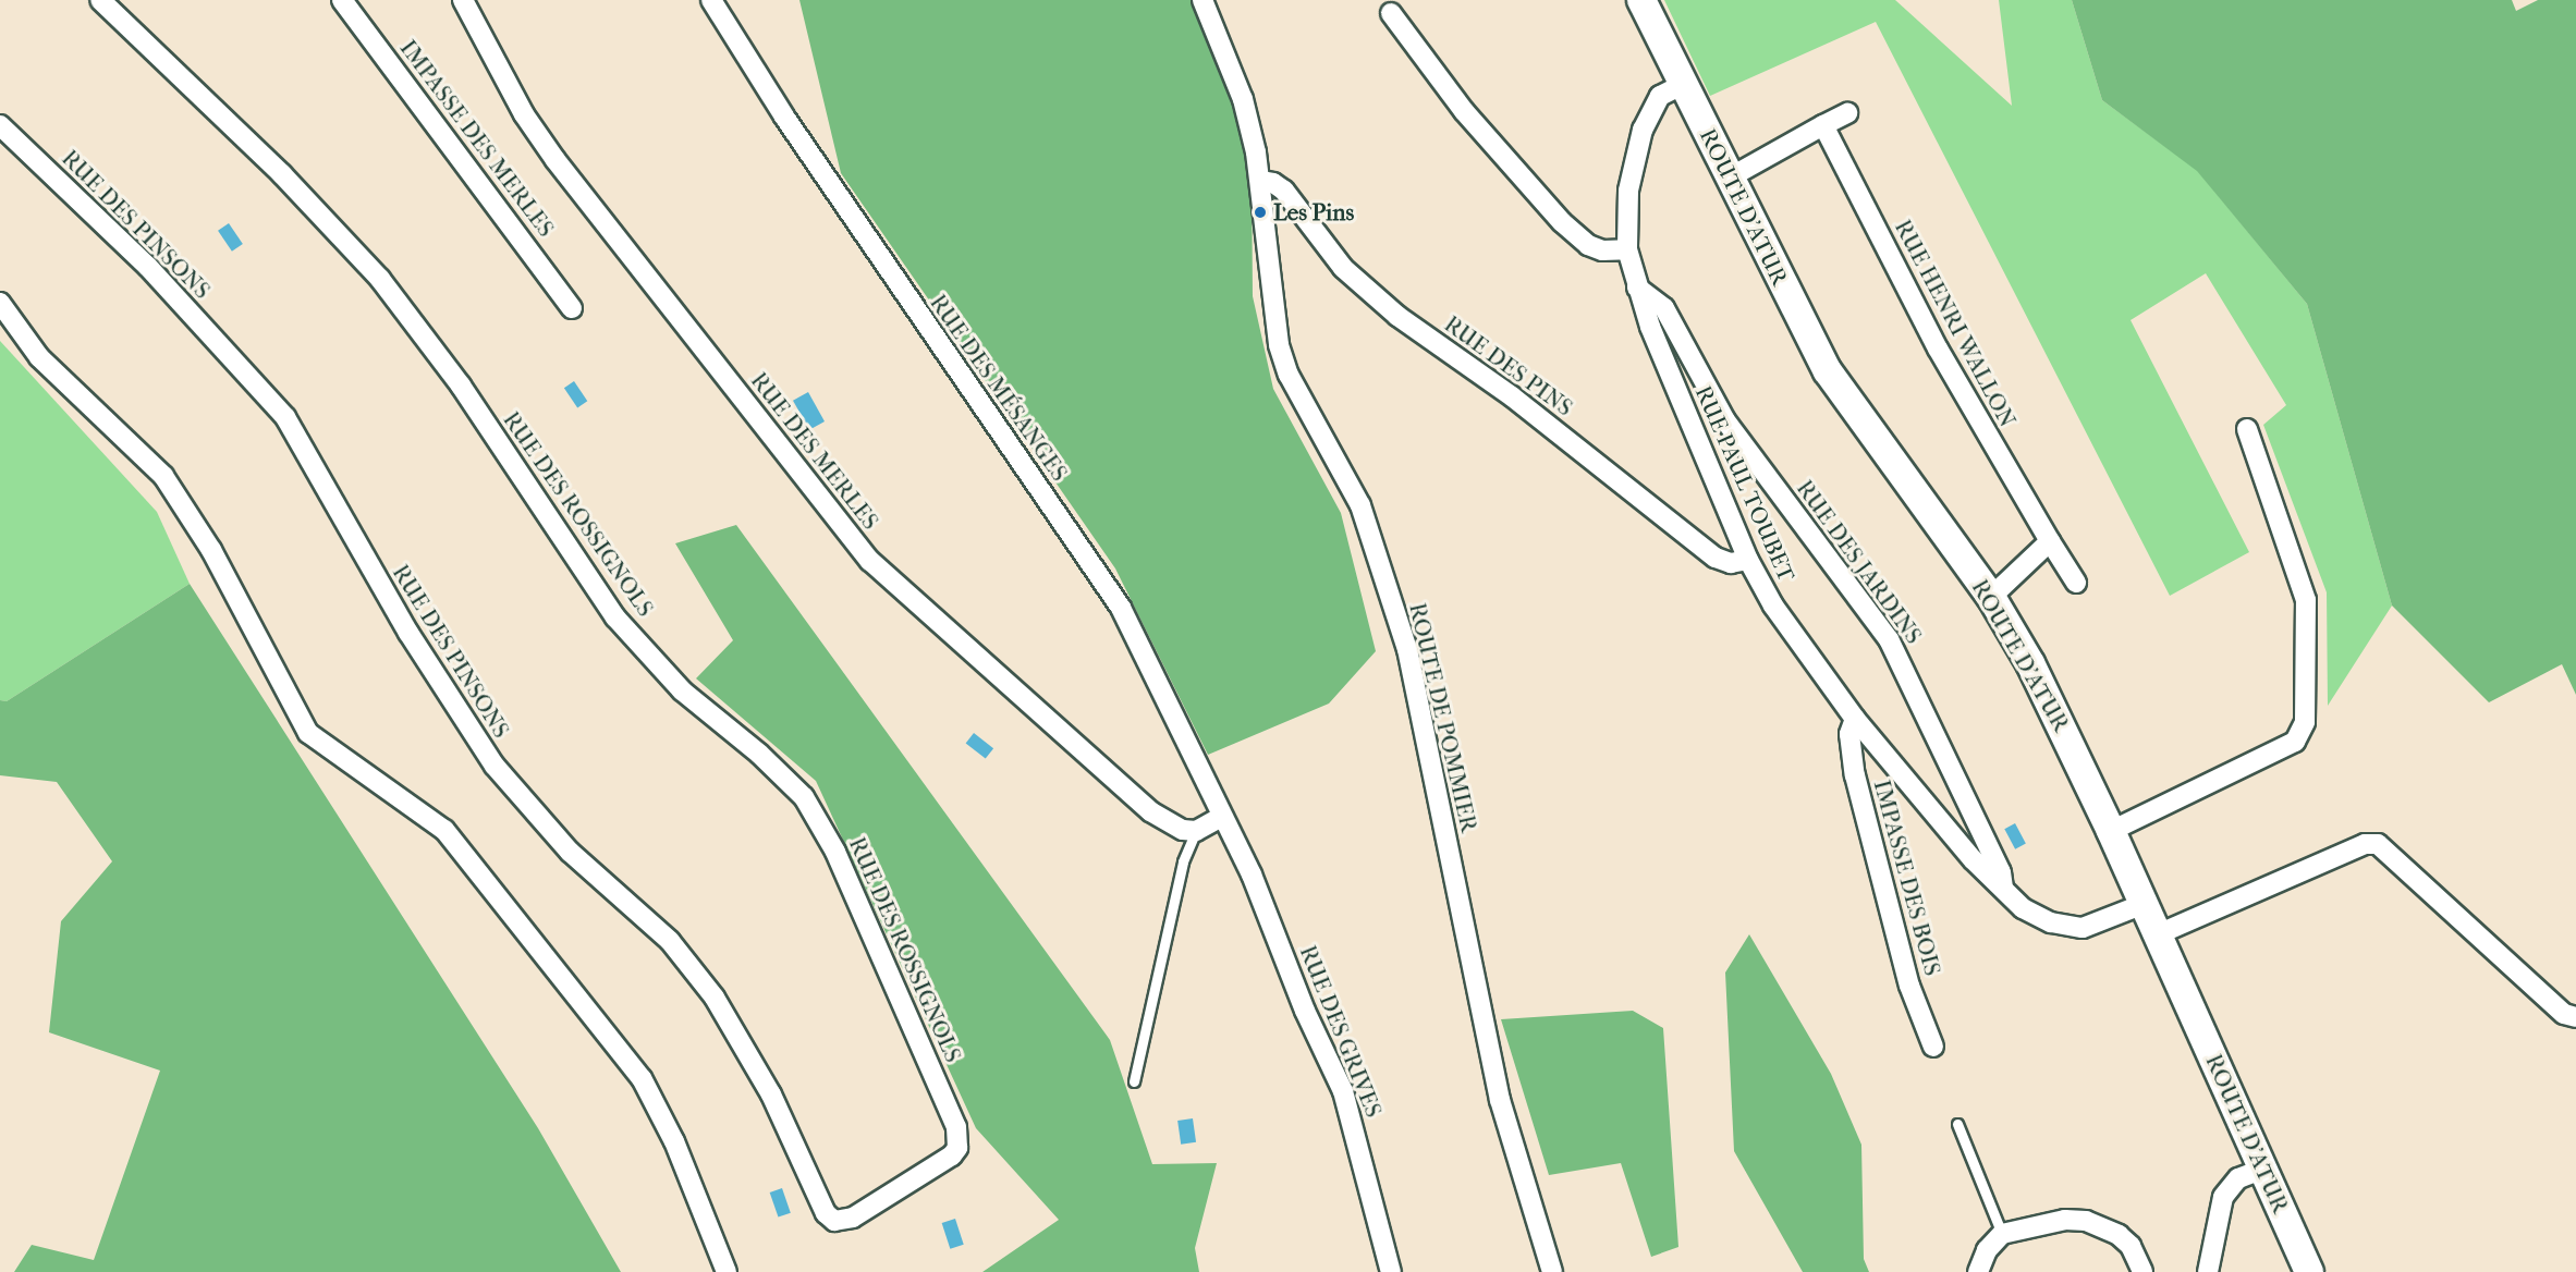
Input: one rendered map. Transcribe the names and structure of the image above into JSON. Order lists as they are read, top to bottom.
{
  "streets": {
    "main road": ["ROUTE D'ATUR"],
    "street": [
      "IMPASSE DES MERLES",
      "RUE DES PINSONS",
      "RUE HENRI WALLON",
      "RUE DES PINS",
      "RUE DES MÉSANGES",
      "RUE DES MERLES",
      "RUE PAUL TOUBET",
      "RUE DES ROSSIGNOLS",
      "RUE DES JARDINS",
      "ROUTE DE POMMIER",
      "IMPASSE DES BOIS",
      "RUE DES GRIVES"
    ]
  },
  "crossings": [
    ["ROUTE D'ATUR", "RUE PAUL TOUBET"],
    ["RUE DES PINSONS", "RUE DES ROSSIGNOLS"],
    ["RUE DES PINS", "RUE PAUL TOUBET"],
    ["RUE DES PINS", "ROUTE DE POMMIER"],
    ["RUE DES MÉSANGES", "RUE DES GRIVES"],
    ["RUE PAUL TOUBET", "RUE DES JARDINS"],
    ["RUE PAUL TOUBET", "IMPASSE DES BOIS"]
  ],
  "places": ["Les Pins"]
}
